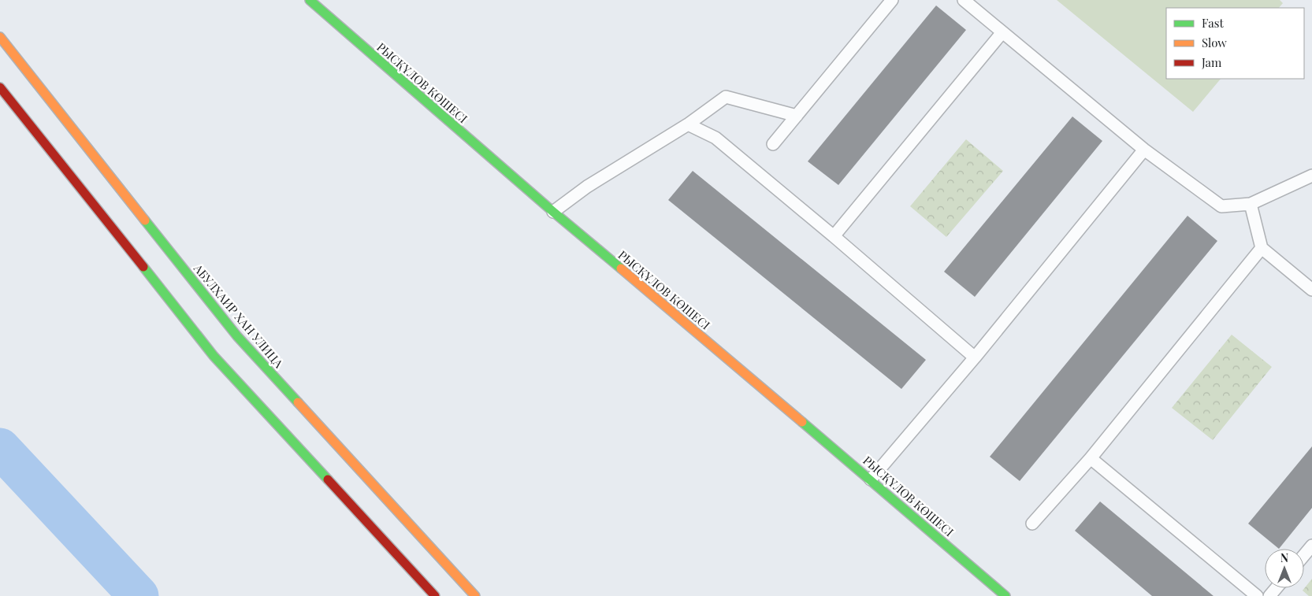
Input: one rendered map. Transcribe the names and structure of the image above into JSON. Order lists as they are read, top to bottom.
{
  "streets": {
    "street": ["РЫСҚҰЛОВ КӨШЕСІ", "АБУЛХАИР ХАН УЛИЦА"]
  },
  "legend": ["Fast", "Slow", "Jam"],
  "north": "top"
}
